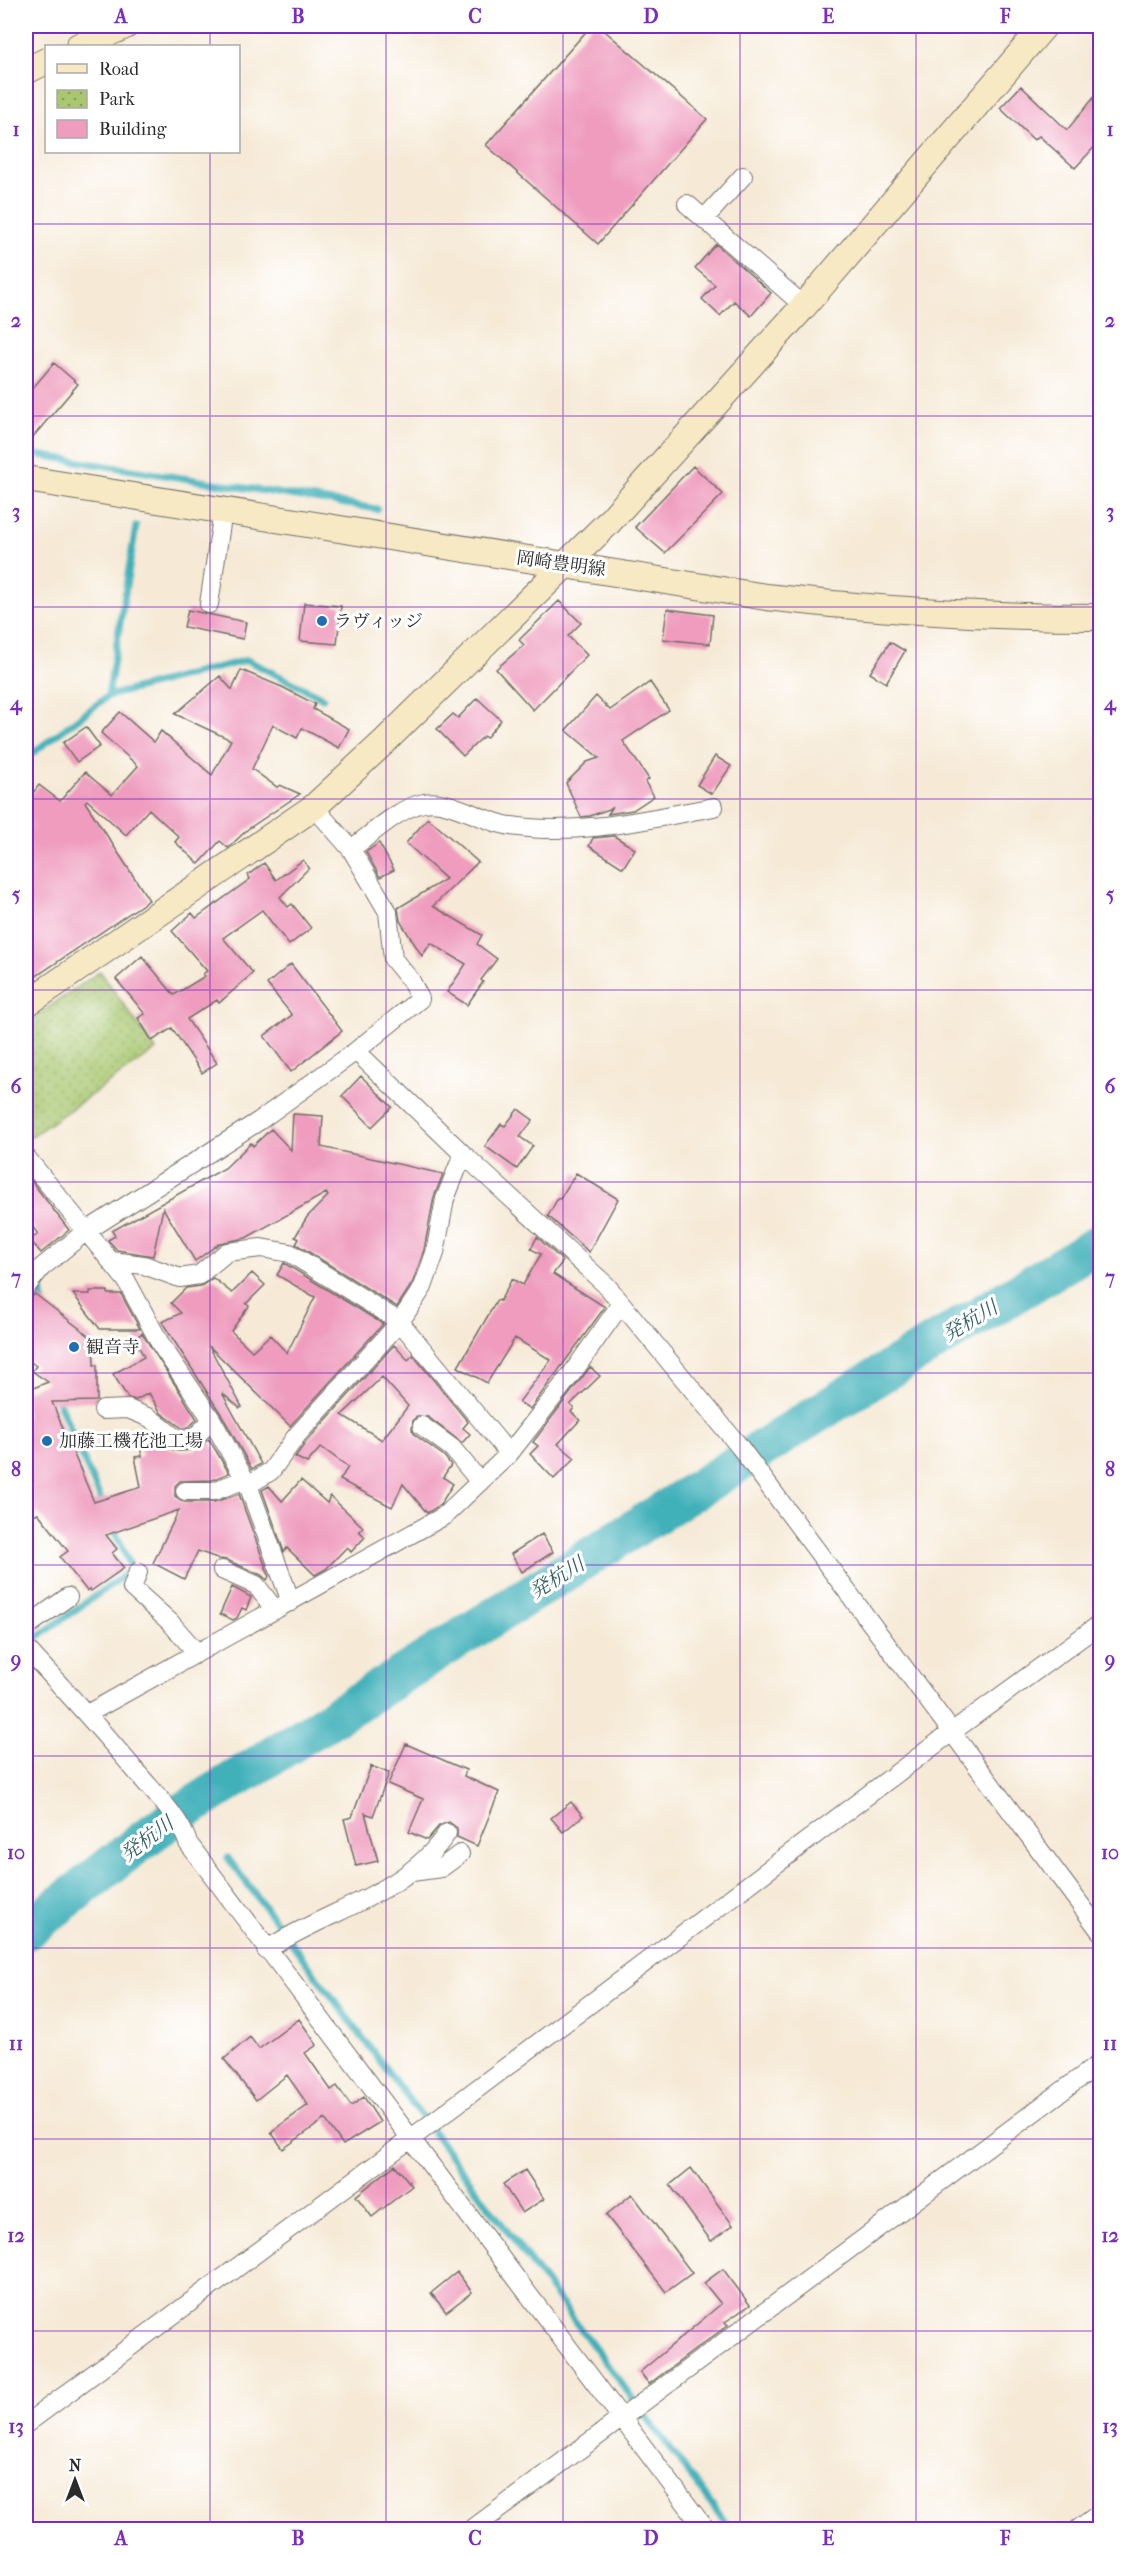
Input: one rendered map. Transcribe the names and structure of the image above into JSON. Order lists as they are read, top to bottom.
{
  "streets": {
    "street": ["岡崎豊明線"]
  },
  "water": ["発杭川"],
  "places": ["ラヴィッジ", "観音寺", "加藤工機花池工場"],
  "legend": ["Road", "Park", "Building"],
  "north": "top",
  "grid": {
    "columns": [
      "A",
      "B",
      "C",
      "D",
      "E",
      "F"
    ],
    "rows": [
      "1",
      "2",
      "3",
      "4",
      "5",
      "6",
      "7",
      "8",
      "9",
      "10",
      "11",
      "12",
      "13"
    ]
  }
}
